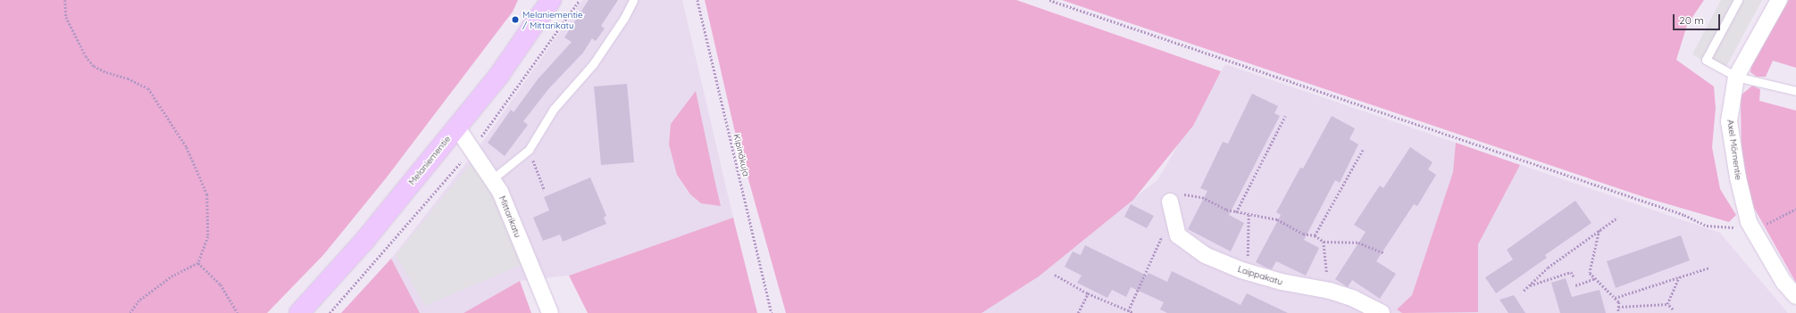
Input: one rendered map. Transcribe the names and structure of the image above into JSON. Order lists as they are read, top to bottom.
{
  "streets": {
    "main road": ["Melaniementie"],
    "street": ["Axel Mörnentie", "Mittarikatu", "Laippakatu"],
    "path": ["Kipinäkuja"]
  },
  "crossings": [
    ["Melaniementie", "Mittarikatu"]
  ],
  "places": ["Melaniementie / Mittarikatu"],
  "scale_bar": "20 m"
}
